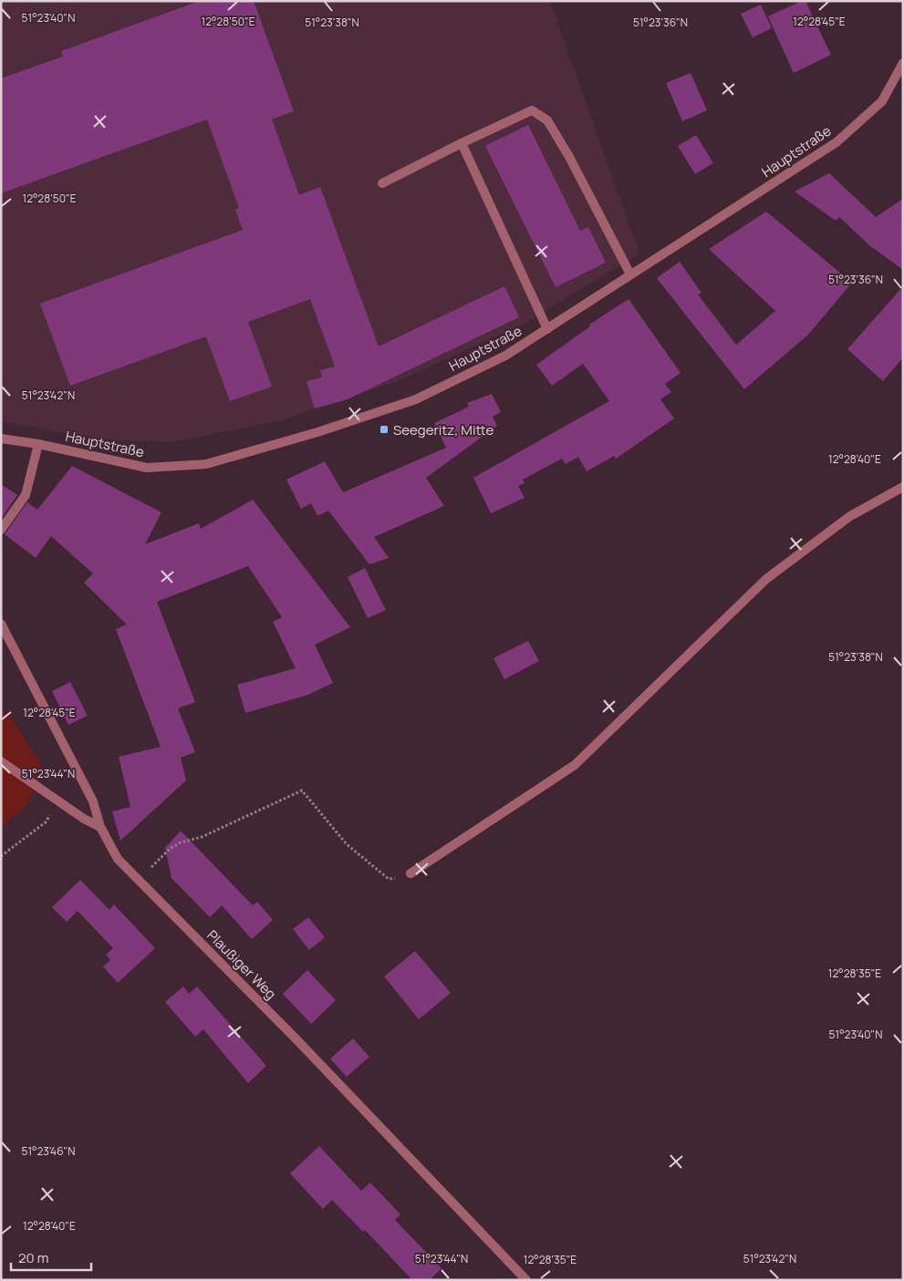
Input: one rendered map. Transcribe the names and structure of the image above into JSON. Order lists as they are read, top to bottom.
{
  "streets": {
    "street": ["Hauptstraße", "Plaußiger Weg"]
  },
  "places": {
    "transit": ["Seegeritz, Mitte"]
  },
  "scale_bar": "20 m",
  "coordinates": [
    "51°23'40\"N",
    "12°28'50\"E",
    "12°28'45\"E",
    "51°23'38\"N",
    "51°23'36\"N",
    "51°23'42\"N",
    "12°28'40\"E",
    "51°23'44\"N",
    "12°28'35\"E",
    "51°23'46\"N"
  ]
}
